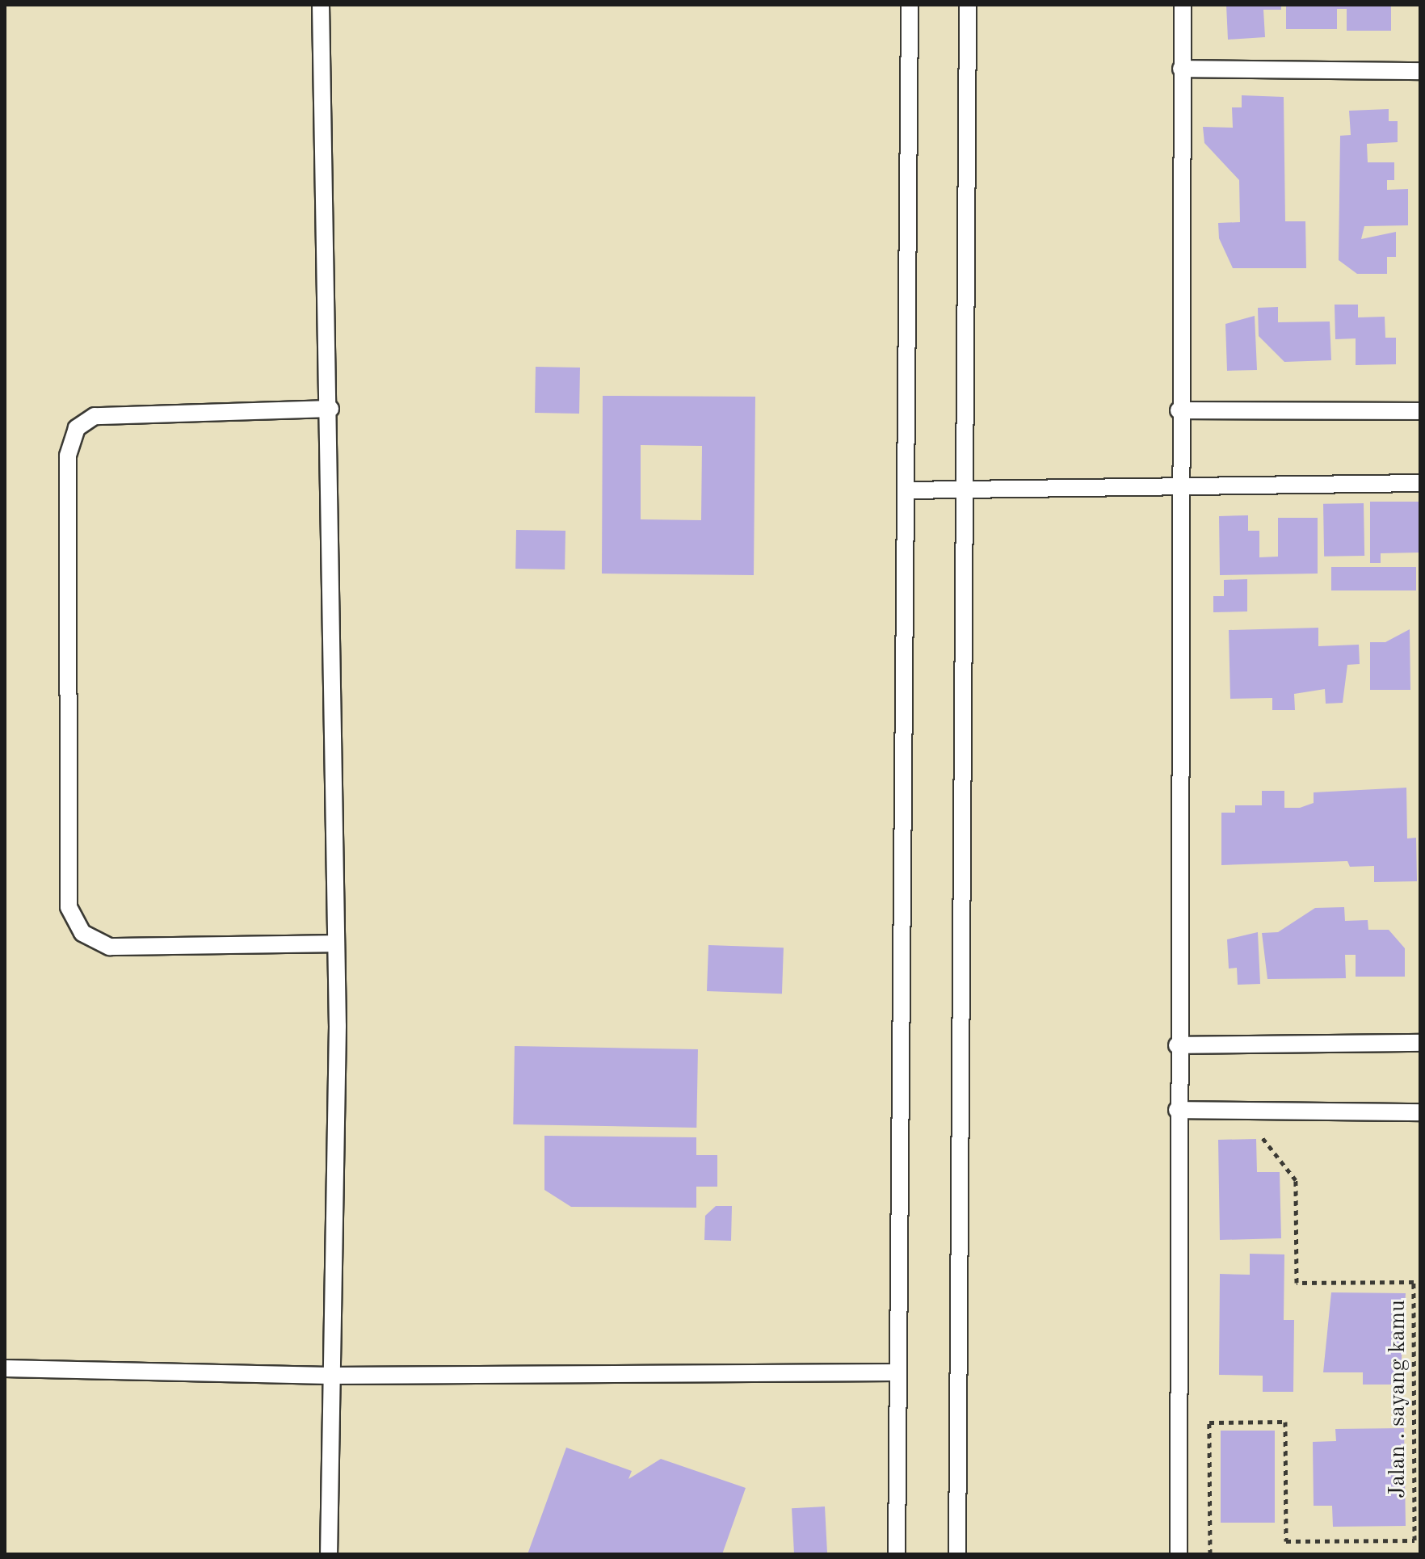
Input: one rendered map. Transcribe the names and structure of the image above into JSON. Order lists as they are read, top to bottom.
{
  "streets": {
    "path": ["Jalan . sayang kamu"]
  }
}
